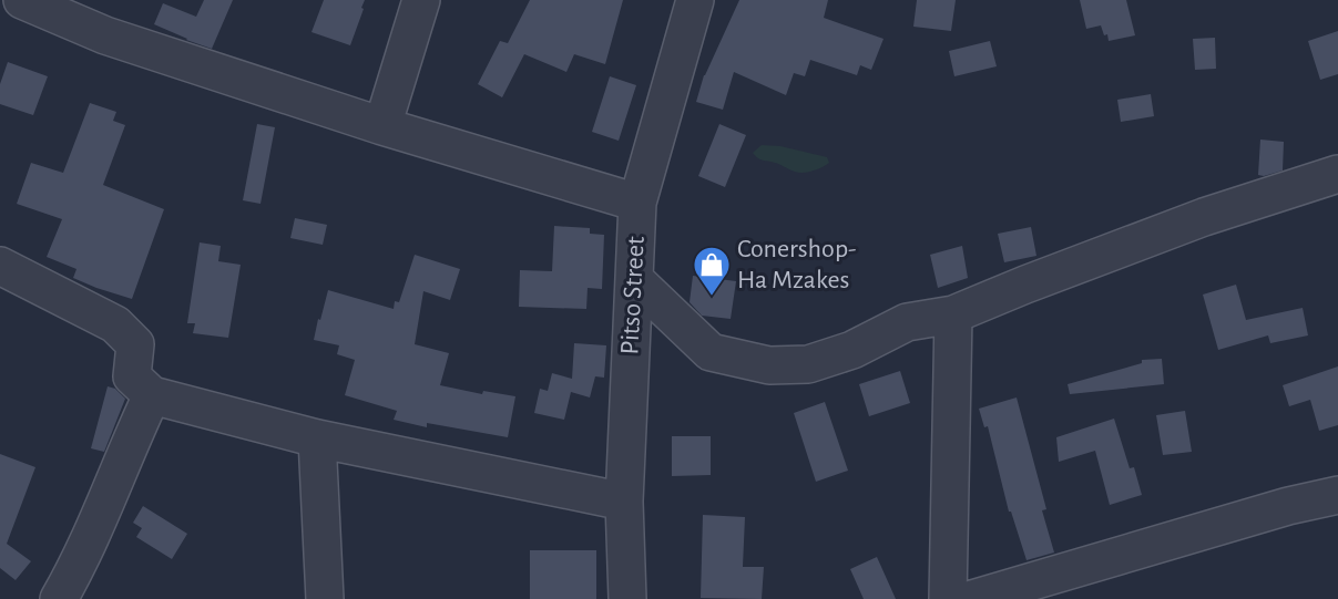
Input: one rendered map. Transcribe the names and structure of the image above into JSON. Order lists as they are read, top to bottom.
{
  "streets": {
    "street": ["Pitso Street"]
  },
  "places": {
    "shop": ["Conershop- Ha Mzakes"]
  }
}
